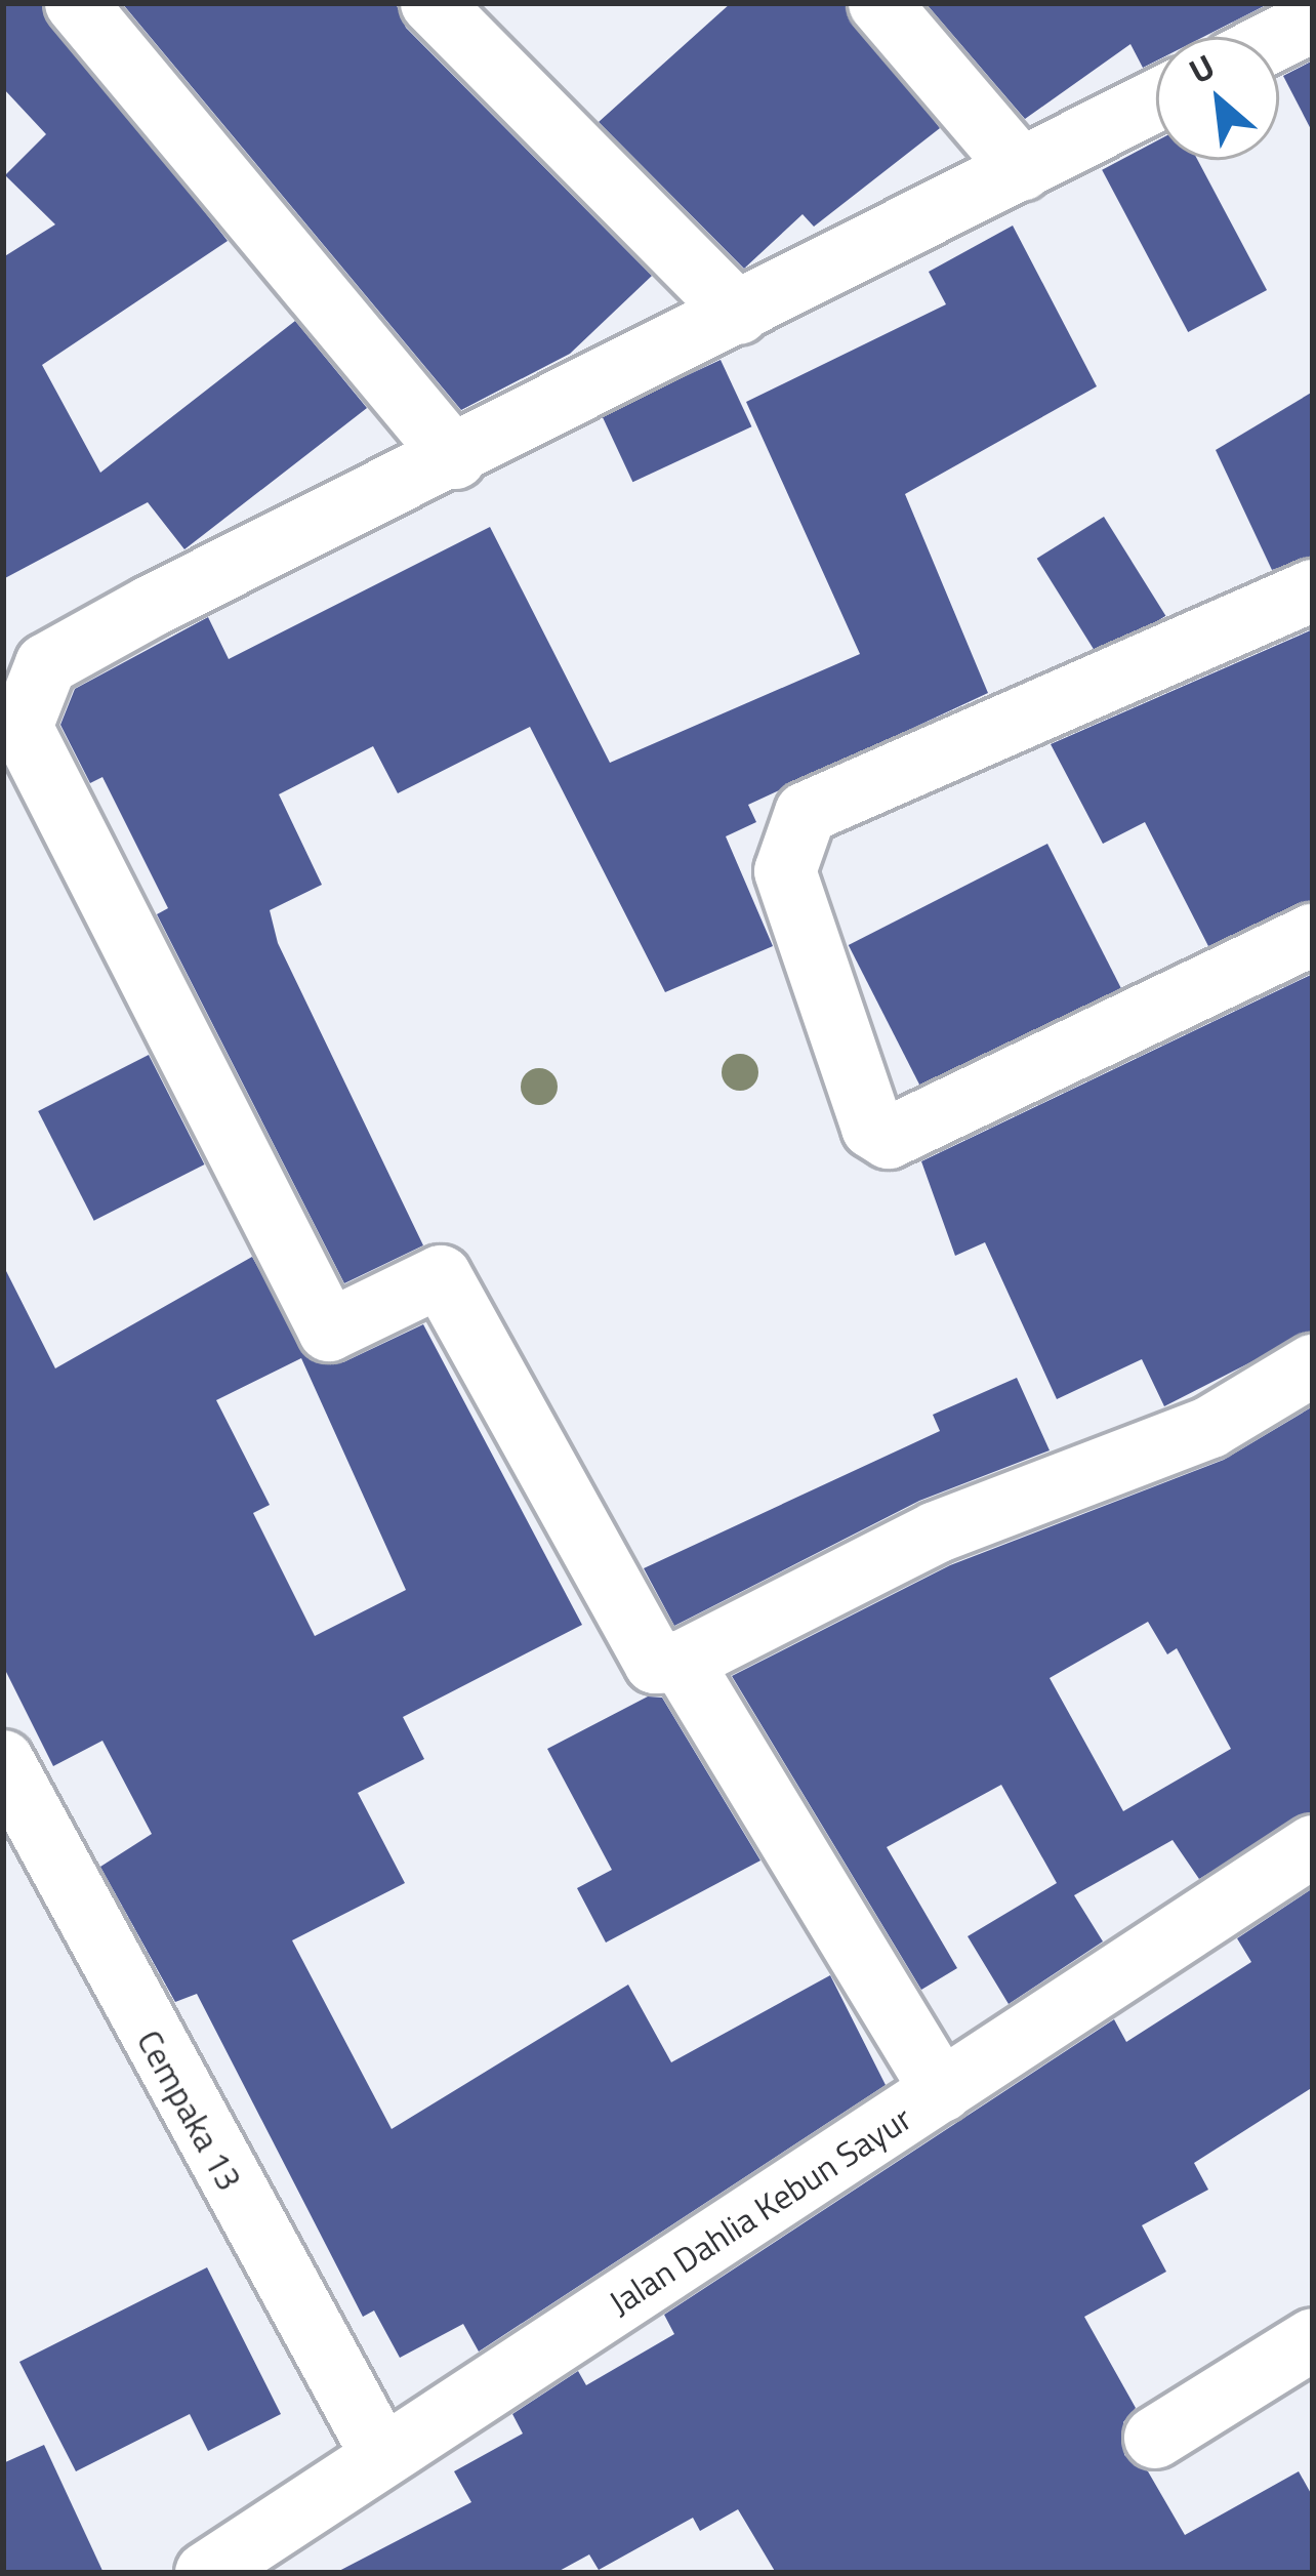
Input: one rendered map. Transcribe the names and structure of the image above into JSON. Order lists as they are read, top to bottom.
{
  "streets": {
    "street": ["Cempaka 13", "Jalan Dahlia Kebun Sayur"]
  },
  "crossings": [
    ["Cempaka 13", "Jalan Dahlia Kebun Sayur"]
  ],
  "north": "top left"
}
